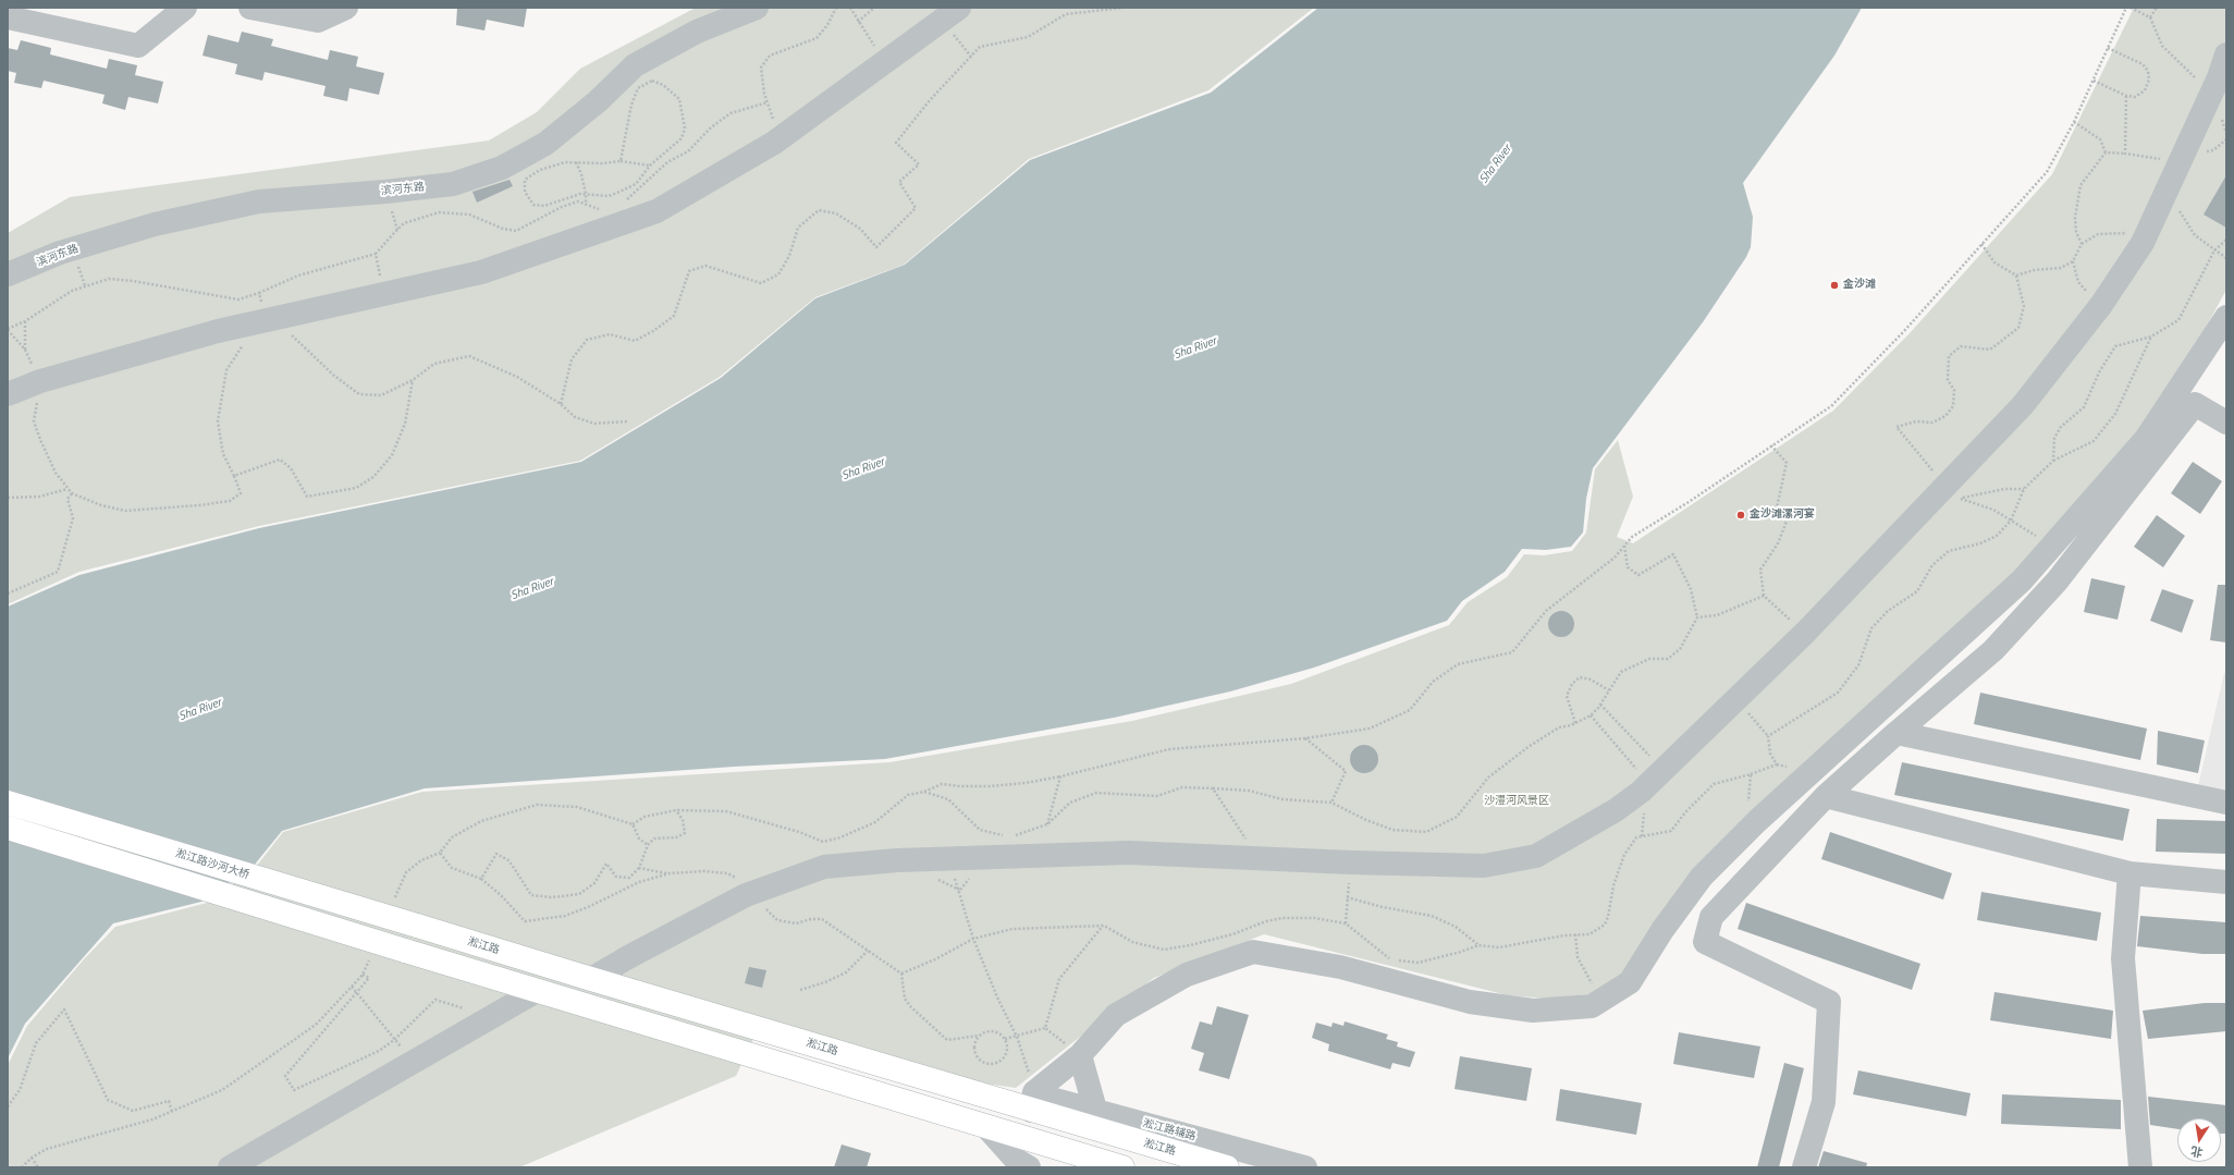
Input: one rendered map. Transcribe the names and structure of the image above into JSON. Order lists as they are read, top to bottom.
{
  "streets": {
    "main road": ["淞江路沙河大桥", "淞江路"],
    "street": ["滨河东路", "淞江路辅路"]
  },
  "crossings": [
    ["淞江路沙河大桥", "淞江路"],
    ["淞江路", "淞江路辅路"]
  ],
  "water": ["Sha River"],
  "parks": ["沙澧河风景区"],
  "places": ["金沙滩", "金沙滩漯河宴"],
  "north": "bottom"
}
